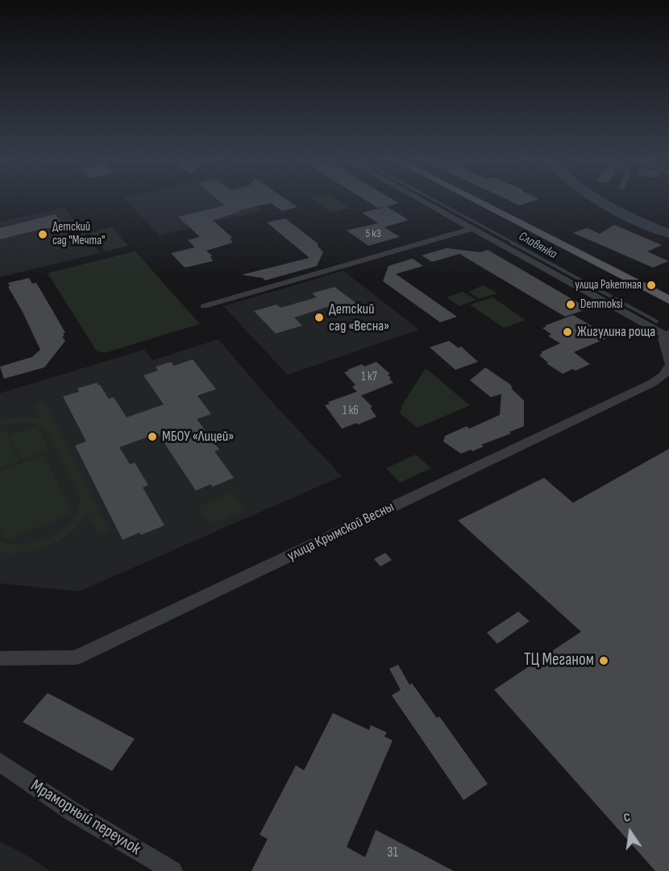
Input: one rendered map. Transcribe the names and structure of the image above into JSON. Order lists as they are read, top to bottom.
{
  "streets": {
    "street": ["улица Крымской Весны", "Мраморный переулок"]
  },
  "water": ["Славянка"],
  "places": [
    "Детский сад \"Мечта\"",
    "улица Ракетная",
    "Demmoksi",
    "Детский сад «Весна»",
    "Жигулина роща",
    "МБОУ «Лицей»",
    "ТЦ Меганом"
  ],
  "house_numbers": [
    "5 к3",
    "1 к7",
    "1 к6",
    "31"
  ],
  "north": "top"
}
